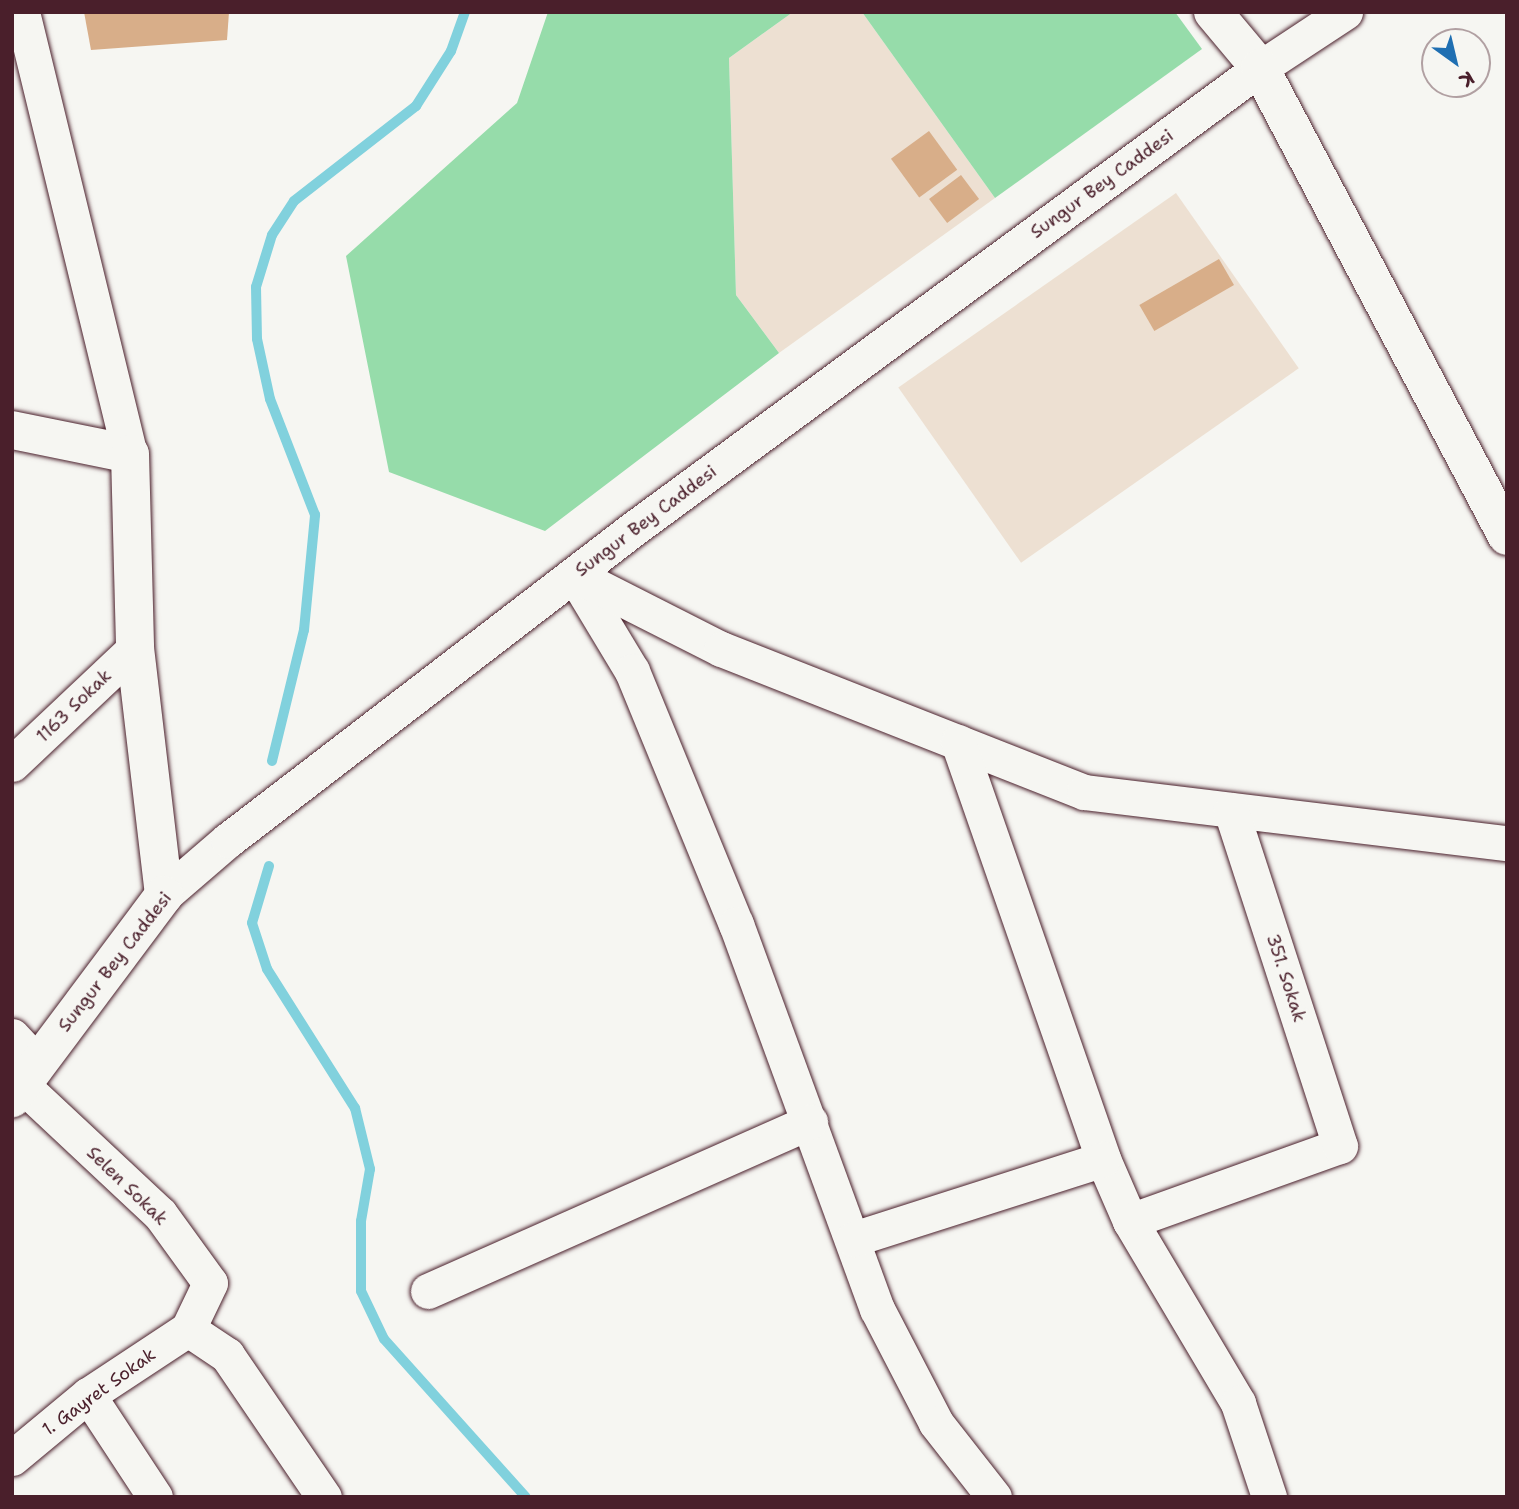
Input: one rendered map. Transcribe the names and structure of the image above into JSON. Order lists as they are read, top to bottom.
{
  "streets": {
    "street": [
      "Sungur Bey Caddesi",
      "1163 Sokak",
      "351. Sokak",
      "Selen Sokak",
      "1. Gayret Sokak"
    ]
  },
  "crossings": [
    ["Sungur Bey Caddesi", "Selen Sokak"],
    ["Selen Sokak", "1. Gayret Sokak"]
  ],
  "north": "bottom right"
}
